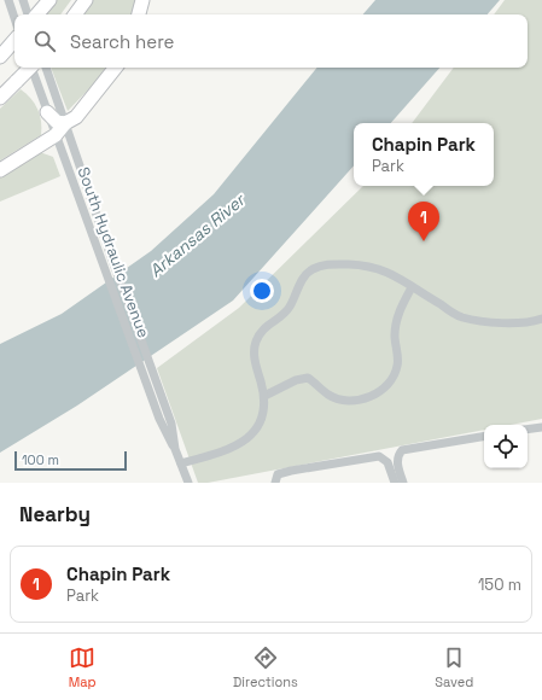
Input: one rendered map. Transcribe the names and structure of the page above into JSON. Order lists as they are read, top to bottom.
{
  "streets": {
    "street": ["South Hydraulic Avenue"]
  },
  "water": ["Arkansas River"],
  "scale_bar": "100 m",
  "page": {
    "search": "Search here",
    "popup": ["Chapin Park", "Park"],
    "pins": "1",
    "scale": "100 m",
    "heading": "Nearby",
    "list": [
      {
        "mark": "1",
        "name": "Chapin Park",
        "note": "Park",
        "value": "150 m"
      }
    ],
    "nav": ["Map", "Directions", "Saved"]
  }
}
